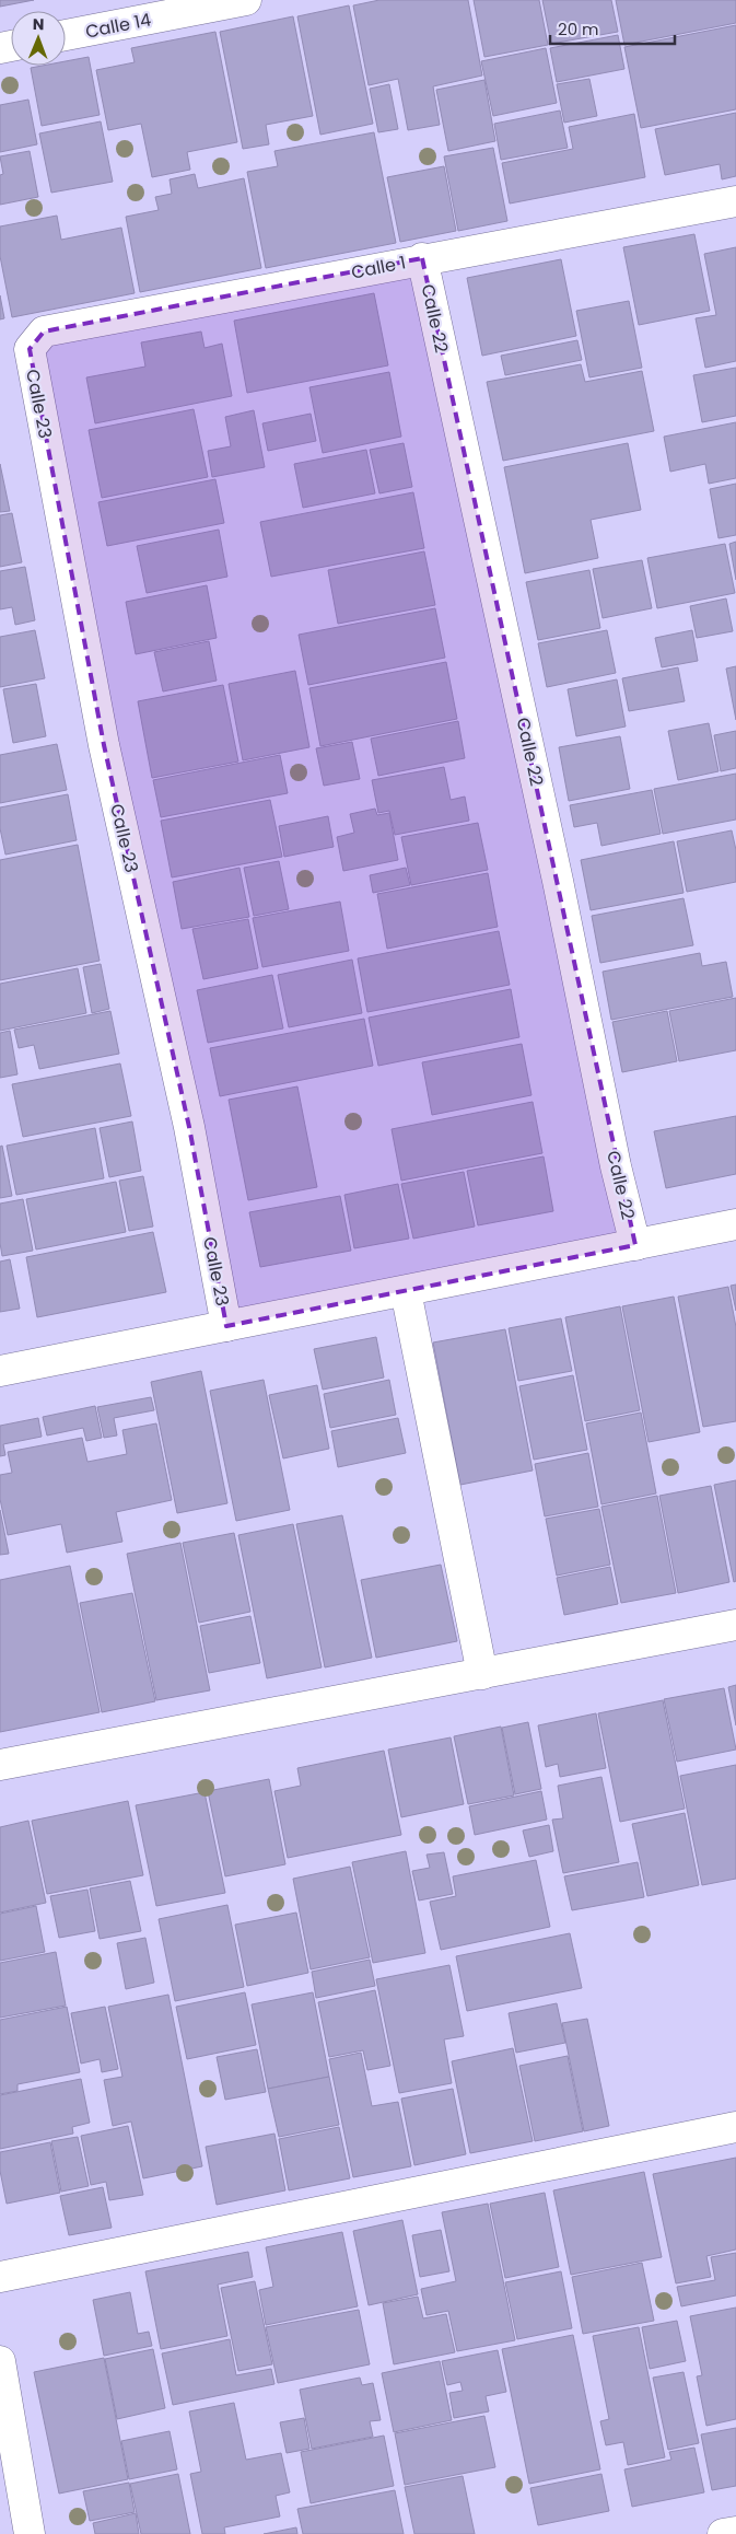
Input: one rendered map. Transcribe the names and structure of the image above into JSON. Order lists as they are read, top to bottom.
{
  "streets": {
    "street": [
      "Calle 14",
      "Calle 1",
      "Calle 22",
      "Calle 23"
    ]
  },
  "crossings": [
    ["Calle 1", "Calle 22"],
    ["Calle 1", "Calle 23"]
  ],
  "scale_bar": "20 m",
  "north": "top"
}
